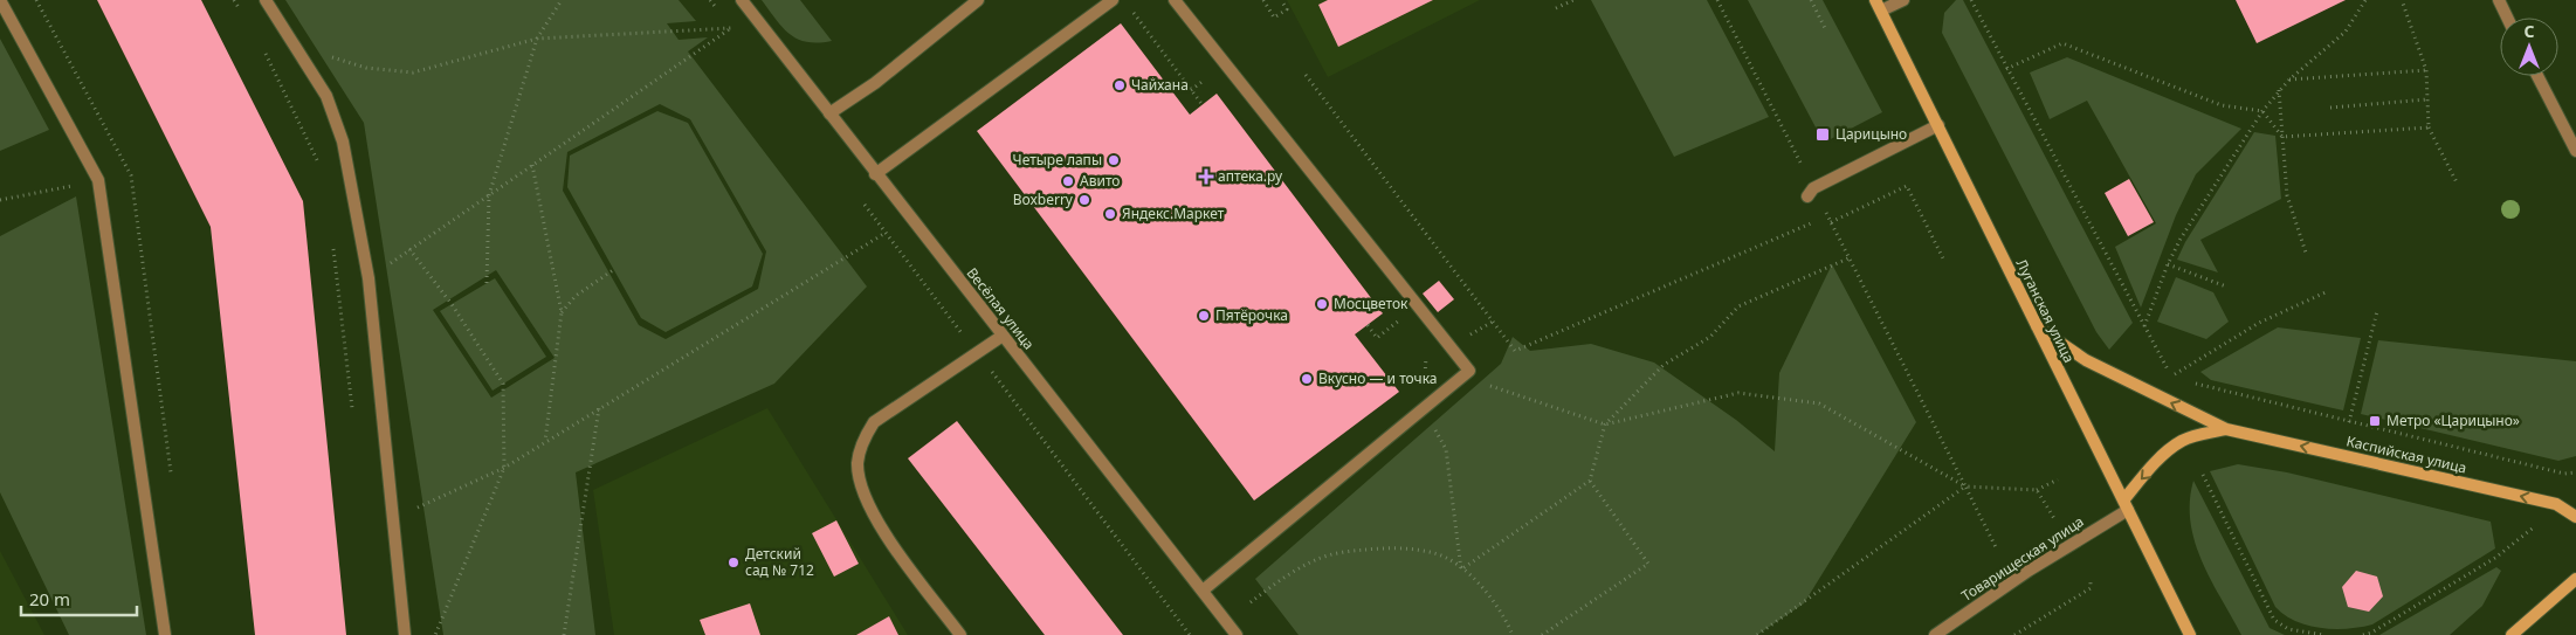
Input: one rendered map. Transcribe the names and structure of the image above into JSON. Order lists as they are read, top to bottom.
{
  "streets": {
    "main road": ["Луганская улица", "Каспийская улица"],
    "street": ["Весёлая улица", "Товарищеская улица"]
  },
  "crossings": [
    ["Луганская улица", "Каспийская улица"],
    ["Луганская улица", "Товарищеская улица"],
    ["Каспийская улица", "Товарищеская улица"]
  ],
  "one_way": ["Каспийская улица"],
  "places": {
    "other": [
      "Чайхана",
      "Четыре лапы",
      "Авито",
      "Boxberry",
      "Яндекс.Маркет",
      "Мосцветок",
      "Пятёрочка",
      "Вкусно — и точка",
      "Детский сад № 712"
    ],
    "transit": ["Царицыно", "Метро «Царицыно»"],
    "health": ["аптека.ру"]
  },
  "scale_bar": "20 m",
  "north": "top"
}
